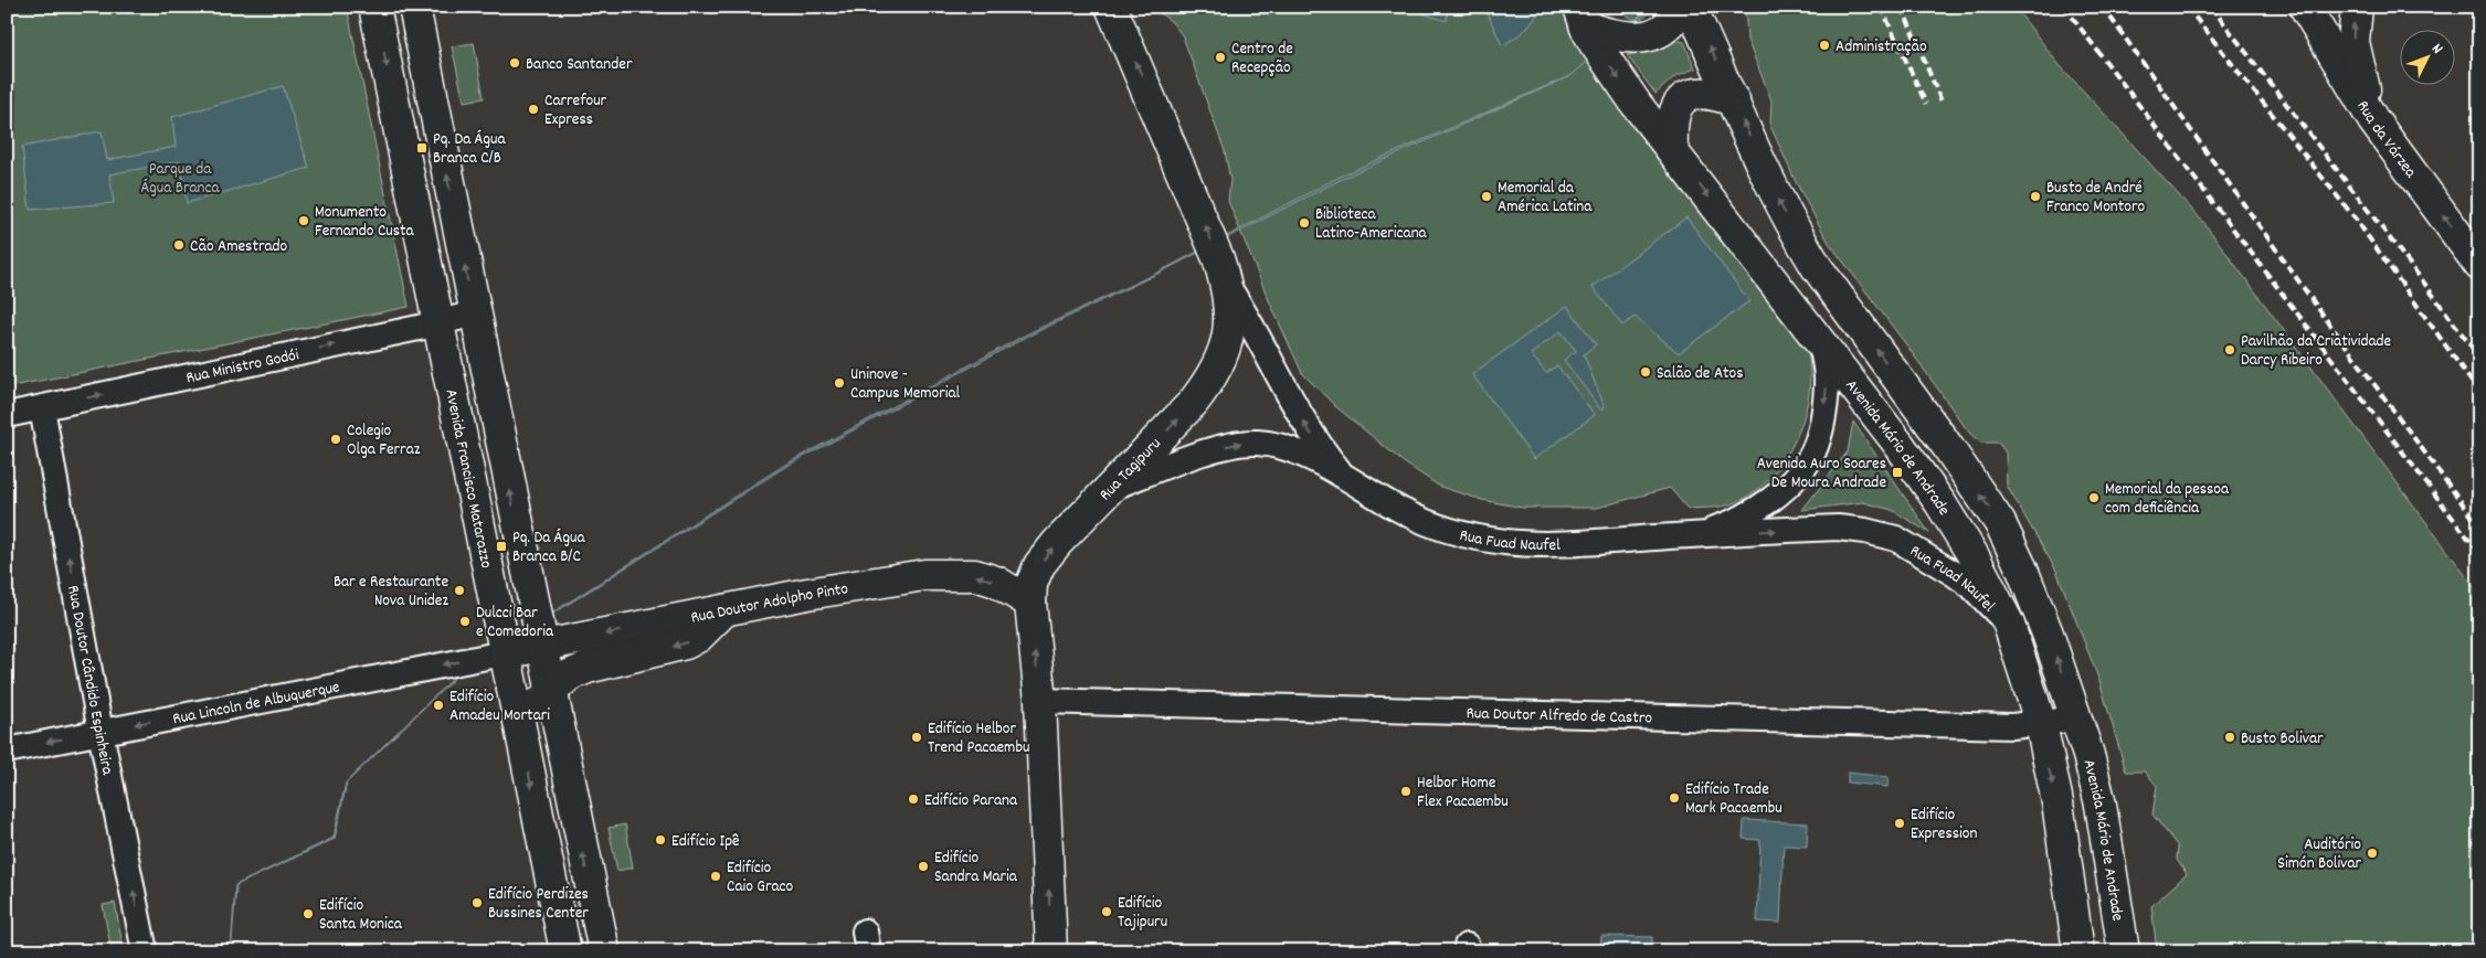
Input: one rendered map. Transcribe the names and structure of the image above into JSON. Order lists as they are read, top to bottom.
{
  "streets": {
    "street": [
      "Rua da Várzea",
      "Rua Ministro Godói",
      "Avenida Mário de Andrade",
      "Rua Tagipuru",
      "Avenida Francisco Matarazzo",
      "Rua Fuad Naufel",
      "Rua Doutor Adolpho Pinto",
      "Rua Doutor Cândido Espinheira",
      "Rua Lincoln de Albuquerque",
      "Rua Doutor Alfredo de Castro"
    ]
  },
  "crossings": [
    ["Rua Ministro Godói", "Avenida Francisco Matarazzo"],
    ["Rua Ministro Godói", "Rua Doutor Cândido Espinheira"],
    ["Avenida Mário de Andrade", "Rua Fuad Naufel"],
    ["Avenida Mário de Andrade", "Rua Doutor Alfredo de Castro"],
    ["Rua Tagipuru", "Rua Fuad Naufel"],
    ["Rua Tagipuru", "Rua Doutor Adolpho Pinto"],
    ["Rua Tagipuru", "Rua Doutor Alfredo de Castro"],
    ["Avenida Francisco Matarazzo", "Rua Doutor Adolpho Pinto"],
    ["Avenida Francisco Matarazzo", "Rua Lincoln de Albuquerque"],
    ["Rua Doutor Adolpho Pinto", "Rua Lincoln de Albuquerque"],
    ["Rua Doutor Cândido Espinheira", "Rua Lincoln de Albuquerque"]
  ],
  "one_way": [
    "Rua da Várzea",
    "Rua Ministro Godói",
    "Rua Tagipuru",
    "Rua Doutor Cândido Espinheira",
    "Rua Lincoln de Albuquerque"
  ],
  "parks": ["Parque da Água Branca"],
  "places": {
    "other": [
      "Administração",
      "Centro de Recepção",
      "Banco Santander",
      "Carrefour Express",
      "Memorial da América Latina",
      "Busto de André Franco Montoro",
      "Monumento Fernando Custa",
      "Biblioteca Latino-Americana",
      "Cão Amestrado",
      "Pavilhão da Criatividade Darcy Ribeiro",
      "Salão de Atos",
      "Uninove - Campus Memorial",
      "Colegio Olga Ferraz",
      "Memorial da pessoa com deficiência",
      "Bar e Restaurante Nova Unidez",
      "Dulcci Bar e Comedoria",
      "Edifício Amadeu Mortari",
      "Edifício Helbor Trend Pacaembu",
      "Busto Bolivar",
      "Helbor Home Flex Pacaembu",
      "Edifício Trade Mark Pacaembu",
      "Edifício Parana",
      "Edifício Expression",
      "Edifício Ipê",
      "Auditório Simón Bolivar",
      "Edifício Sandra Maria",
      "Edifício Caio Graco",
      "Edifício Perdizes Bussines Center",
      "Edifício Tajipuru",
      "Edifício Santa Monica"
    ],
    "transit": ["Pq. Da Água Branca C/B", "Avenida Auro Soares De Moura Andrade", "Pq. Da Água Branca B/C"]
  },
  "north": "top right"
}
